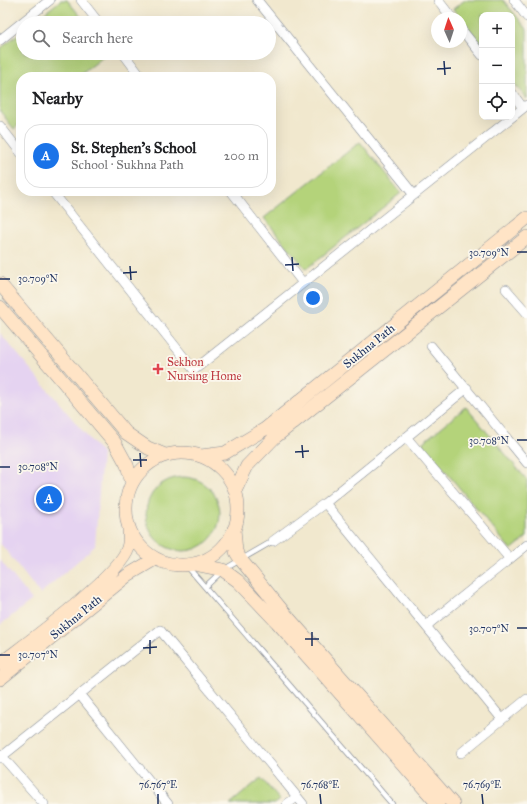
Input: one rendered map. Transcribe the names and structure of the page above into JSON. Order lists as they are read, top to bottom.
{
  "streets": {
    "main road": ["Sukhna Path"]
  },
  "places": {
    "health": ["Sekhon Nursing Home"]
  },
  "north": "top",
  "page": {
    "map_buttons": ["+", "−"],
    "search": "Search here",
    "heading": "Nearby",
    "list": [
      {
        "mark": "A",
        "name": "St. Stephen's School",
        "note": "School · Sukhna Path",
        "value": "200 m"
      }
    ],
    "pins": "A"
  },
  "coordinates": [
    "30.709°N",
    "30.708°N",
    "30.707°N",
    "76.767°E",
    "76.768°E",
    "76.769°E"
  ]
}
